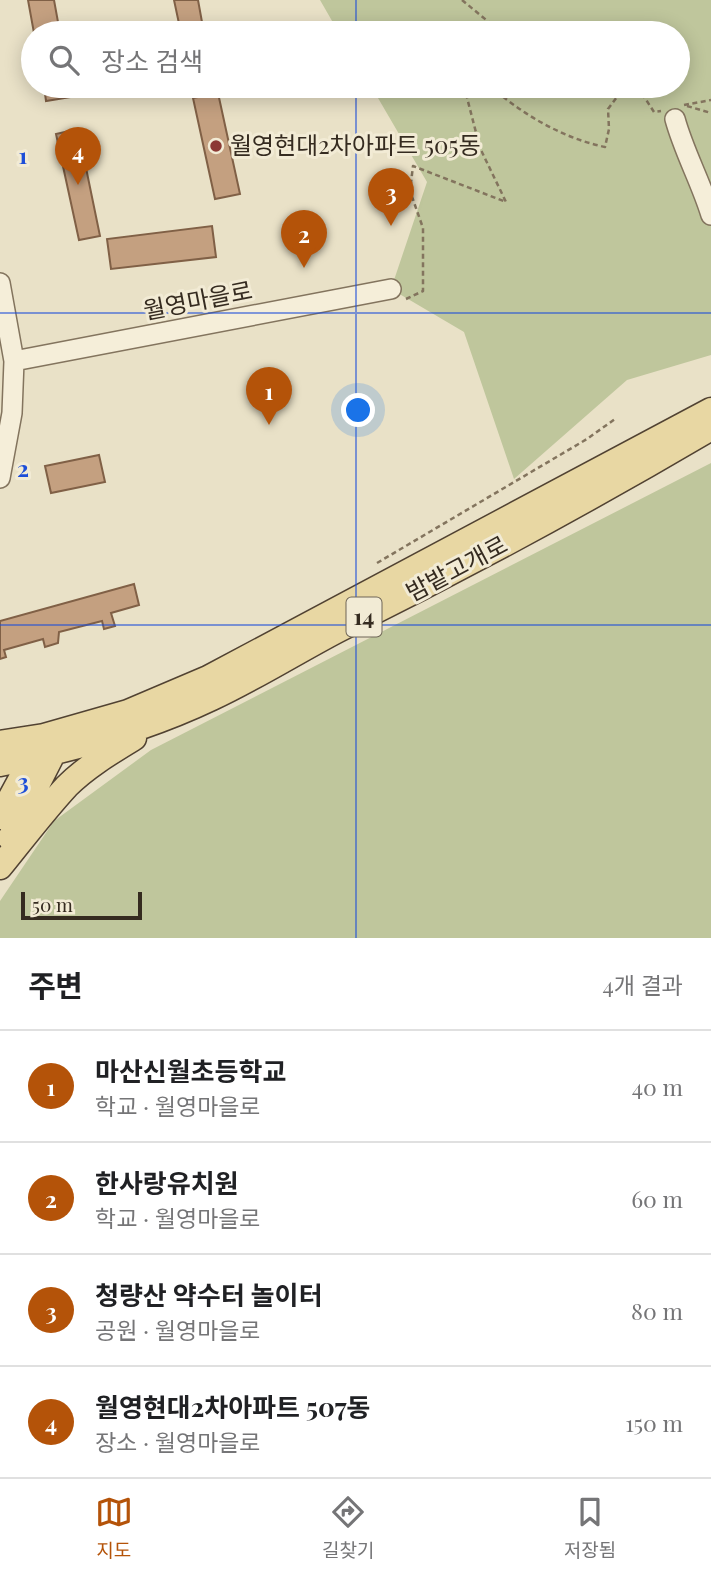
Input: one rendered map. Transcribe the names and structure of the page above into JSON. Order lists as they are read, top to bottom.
{
  "streets": {
    "main road": ["밤밭고개로", "14"],
    "street": ["월영마을로"]
  },
  "places": ["월영현대2차아파트 505동"],
  "scale_bar": "50 m",
  "page": {
    "search": "장소 검색",
    "pins": [
      "4",
      "3",
      "2",
      "1"
    ],
    "scale": "50 m",
    "heading": ["주변", "4개 결과"],
    "list": [
      {
        "mark": "1",
        "name": "마산신월초등학교",
        "note": "학교 · 월영마을로",
        "value": "40 m"
      },
      {
        "mark": "2",
        "name": "한사랑유치원",
        "note": "학교 · 월영마을로",
        "value": "60 m"
      },
      {
        "mark": "3",
        "name": "청량산 약수터 놀이터",
        "note": "공원 · 월영마을로",
        "value": "80 m"
      },
      {
        "mark": "4",
        "name": "월영현대2차아파트 507동",
        "note": "장소 · 월영마을로",
        "value": "150 m"
      }
    ],
    "nav": ["지도", "길찾기", "저장됨"]
  },
  "grid": {
    "rows": ["1", "2", "3"]
  }
}
